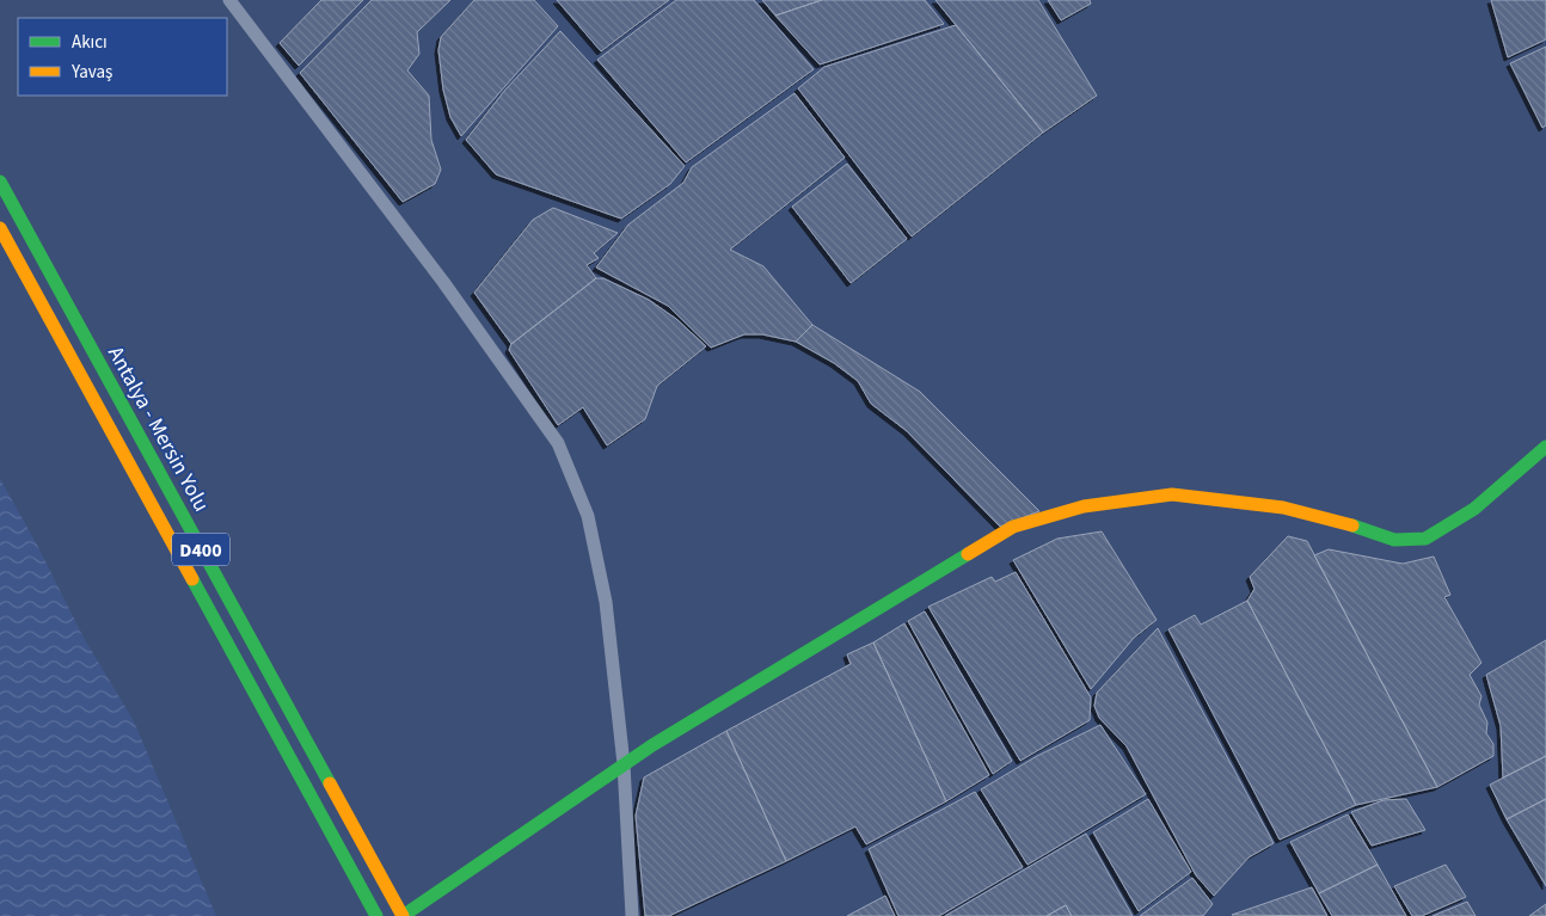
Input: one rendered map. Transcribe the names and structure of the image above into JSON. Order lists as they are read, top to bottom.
{
  "streets": {
    "main road": ["Antalya - Mersin Yolu", "D400"]
  },
  "legend": ["Akıcı", "Yavaş"]
}
